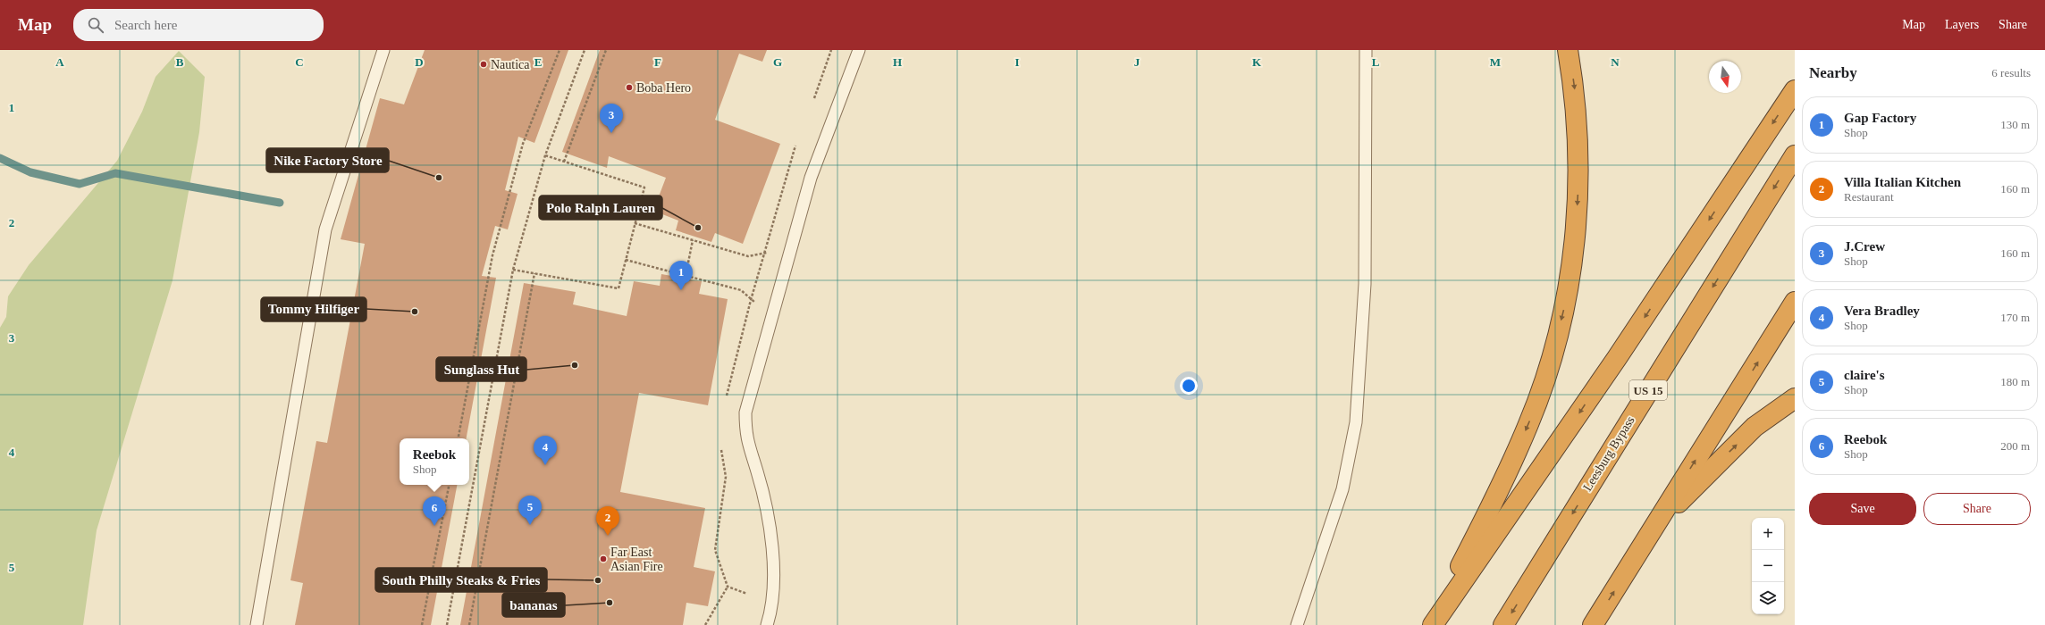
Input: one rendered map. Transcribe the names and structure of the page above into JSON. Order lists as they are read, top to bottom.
{
  "streets": {
    "highway": ["US 15", "Leesburg Bypass"]
  },
  "places": [
    "Nautica",
    "Boba Hero",
    "Nike Factory Store",
    "Polo Ralph Lauren",
    "Tommy Hilfiger",
    "Sunglass Hut",
    "Far East Asian Fire",
    "South Philly Steaks & Fries",
    "bananas"
  ],
  "north": "bottom",
  "page": {
    "header": "Map",
    "search": "Search here",
    "nav": ["Map", "Layers", "Share"],
    "heading": ["Nearby", "6 results"],
    "list": [
      {
        "mark": "1",
        "name": "Gap Factory",
        "note": "Shop",
        "value": "130 m"
      },
      {
        "mark": "2",
        "name": "Villa Italian Kitchen",
        "note": "Restaurant",
        "value": "160 m"
      },
      {
        "mark": "3",
        "name": "J.Crew",
        "note": "Shop",
        "value": "160 m"
      },
      {
        "mark": "4",
        "name": "Vera Bradley",
        "note": "Shop",
        "value": "170 m"
      },
      {
        "mark": "5",
        "name": "claire's",
        "note": "Shop",
        "value": "180 m"
      },
      {
        "mark": "6",
        "name": "Reebok",
        "note": "Shop",
        "value": "200 m"
      }
    ],
    "pins": [
      "3",
      "1",
      "4",
      "5",
      "6",
      "2"
    ],
    "popup": ["Reebok", "Shop"],
    "buttons": ["Save", "Share"],
    "map_buttons": ["+", "−"]
  },
  "grid": {
    "columns": [
      "A",
      "B",
      "C",
      "D",
      "E",
      "F",
      "G",
      "H",
      "I",
      "J",
      "K",
      "L",
      "M",
      "N"
    ],
    "rows": [
      "1",
      "2",
      "3",
      "4",
      "5"
    ]
  }
}
